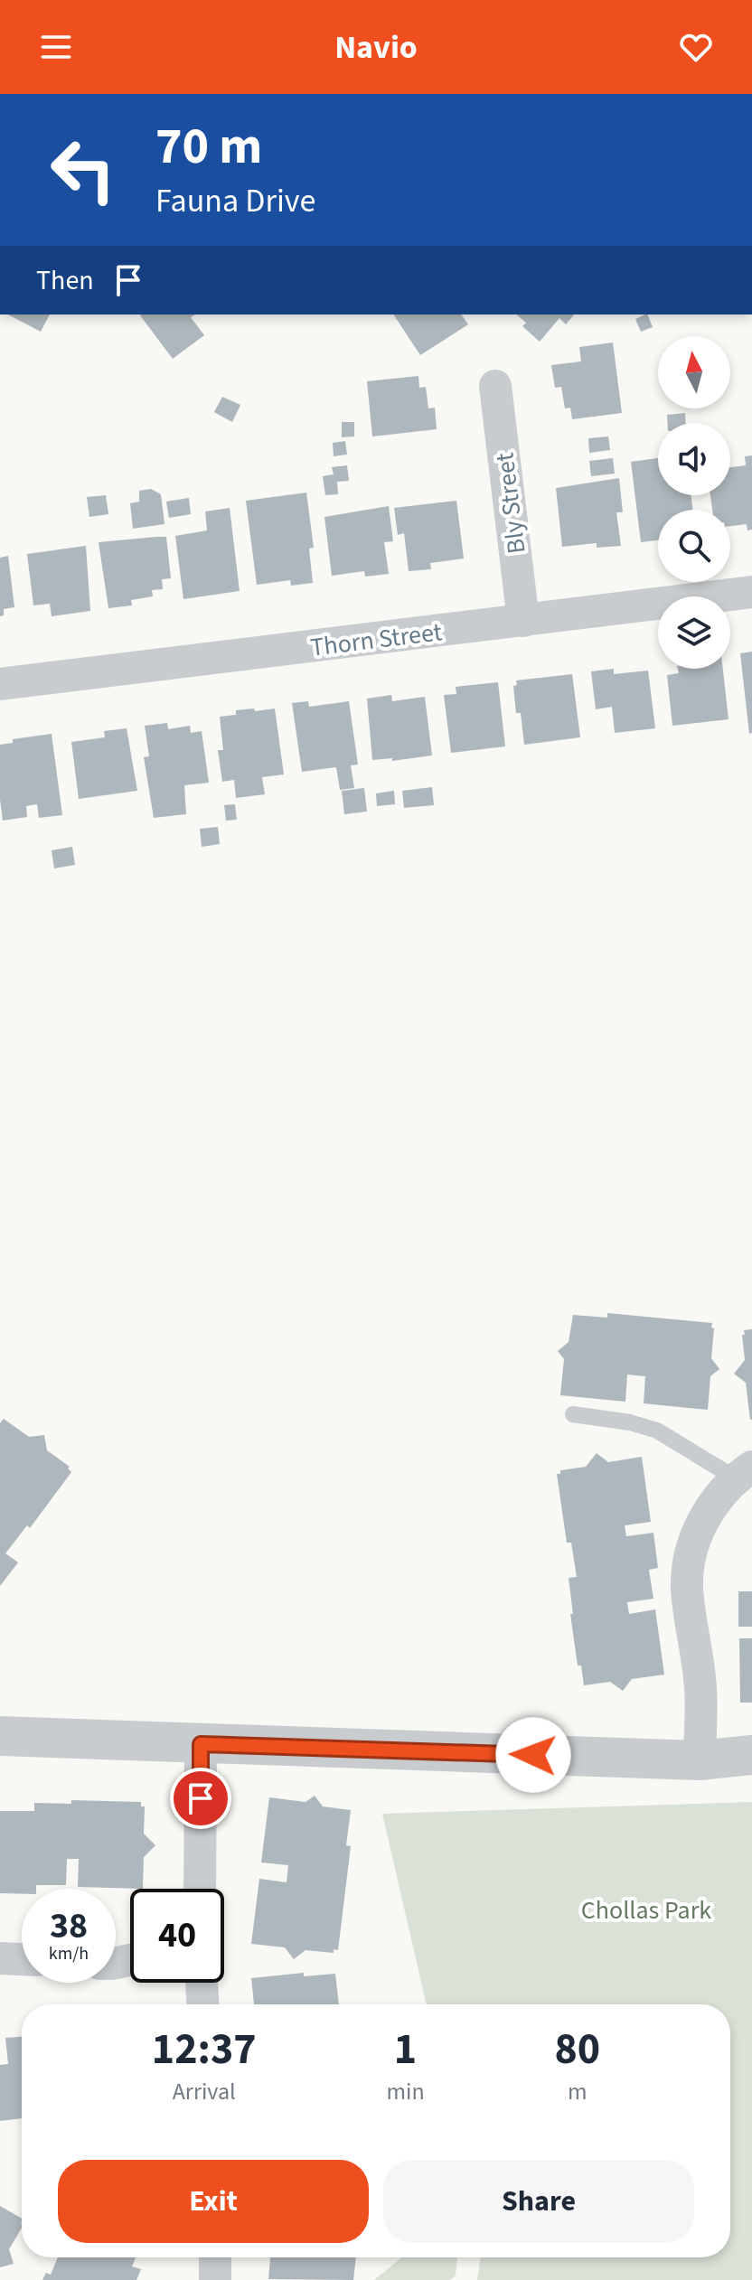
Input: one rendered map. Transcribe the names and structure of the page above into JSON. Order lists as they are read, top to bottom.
{
  "streets": {
    "street": ["Bly Street", "Thorn Street"]
  },
  "crossings": [
    ["Bly Street", "Thorn Street"]
  ],
  "parks": ["Chollas Park"],
  "north": "top",
  "page": {
    "header": "Navio",
    "turn": ["70 m", "Fauna Drive"],
    "then": "Then",
    "speed": "38 km/h",
    "limit": "40",
    "eta": [
      "12:37",
      "Arrival",
      "1",
      "min",
      "80",
      "m"
    ],
    "buttons": ["Exit", "Share"]
  }
}
